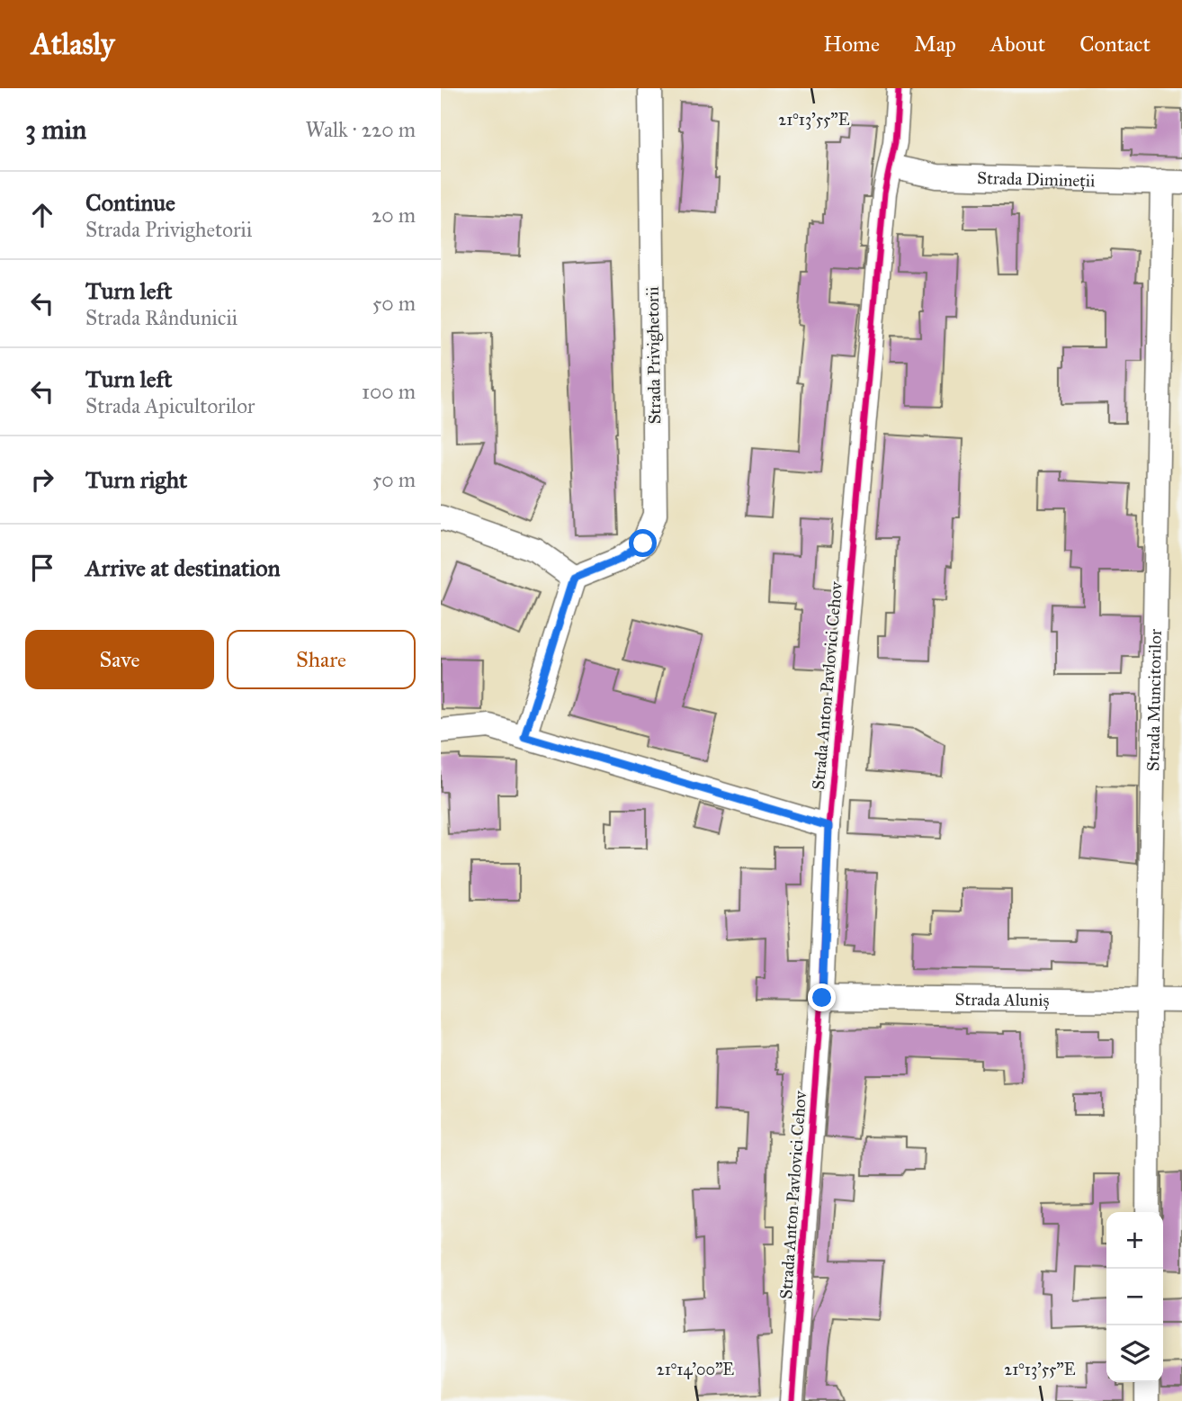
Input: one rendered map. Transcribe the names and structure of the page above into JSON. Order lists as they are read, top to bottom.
{
  "streets": {
    "street": [
      "Strada Dimineții",
      "Strada Privighetorii",
      "Strada Anton Pavlovici Cehov",
      "Strada Muncitorilor",
      "Strada Aluniș"
    ]
  },
  "crossings": [
    ["Strada Dimineții", "Strada Anton Pavlovici Cehov"],
    ["Strada Dimineții", "Strada Muncitorilor"],
    ["Strada Anton Pavlovici Cehov", "Strada Aluniș"],
    ["Strada Muncitorilor", "Strada Aluniș"]
  ],
  "page": {
    "header": "Atlasly",
    "nav": [
      "Home",
      "Map",
      "About",
      "Contact"
    ],
    "heading": ["3 min", "Walk · 220 m"],
    "list": [
      ["Continue", "Strada Privighetorii", "20 m"],
      ["Turn left", "Strada Rândunicii", "50 m"],
      ["Turn left", "Strada Apicultorilor", "100 m"],
      ["Turn right", "50 m"],
      "Arrive at destination"
    ],
    "buttons": ["Save", "Share"],
    "map_buttons": ["+", "−"]
  },
  "coordinates": ["21°13'55\"E", "21°14'00\"E"]
}
